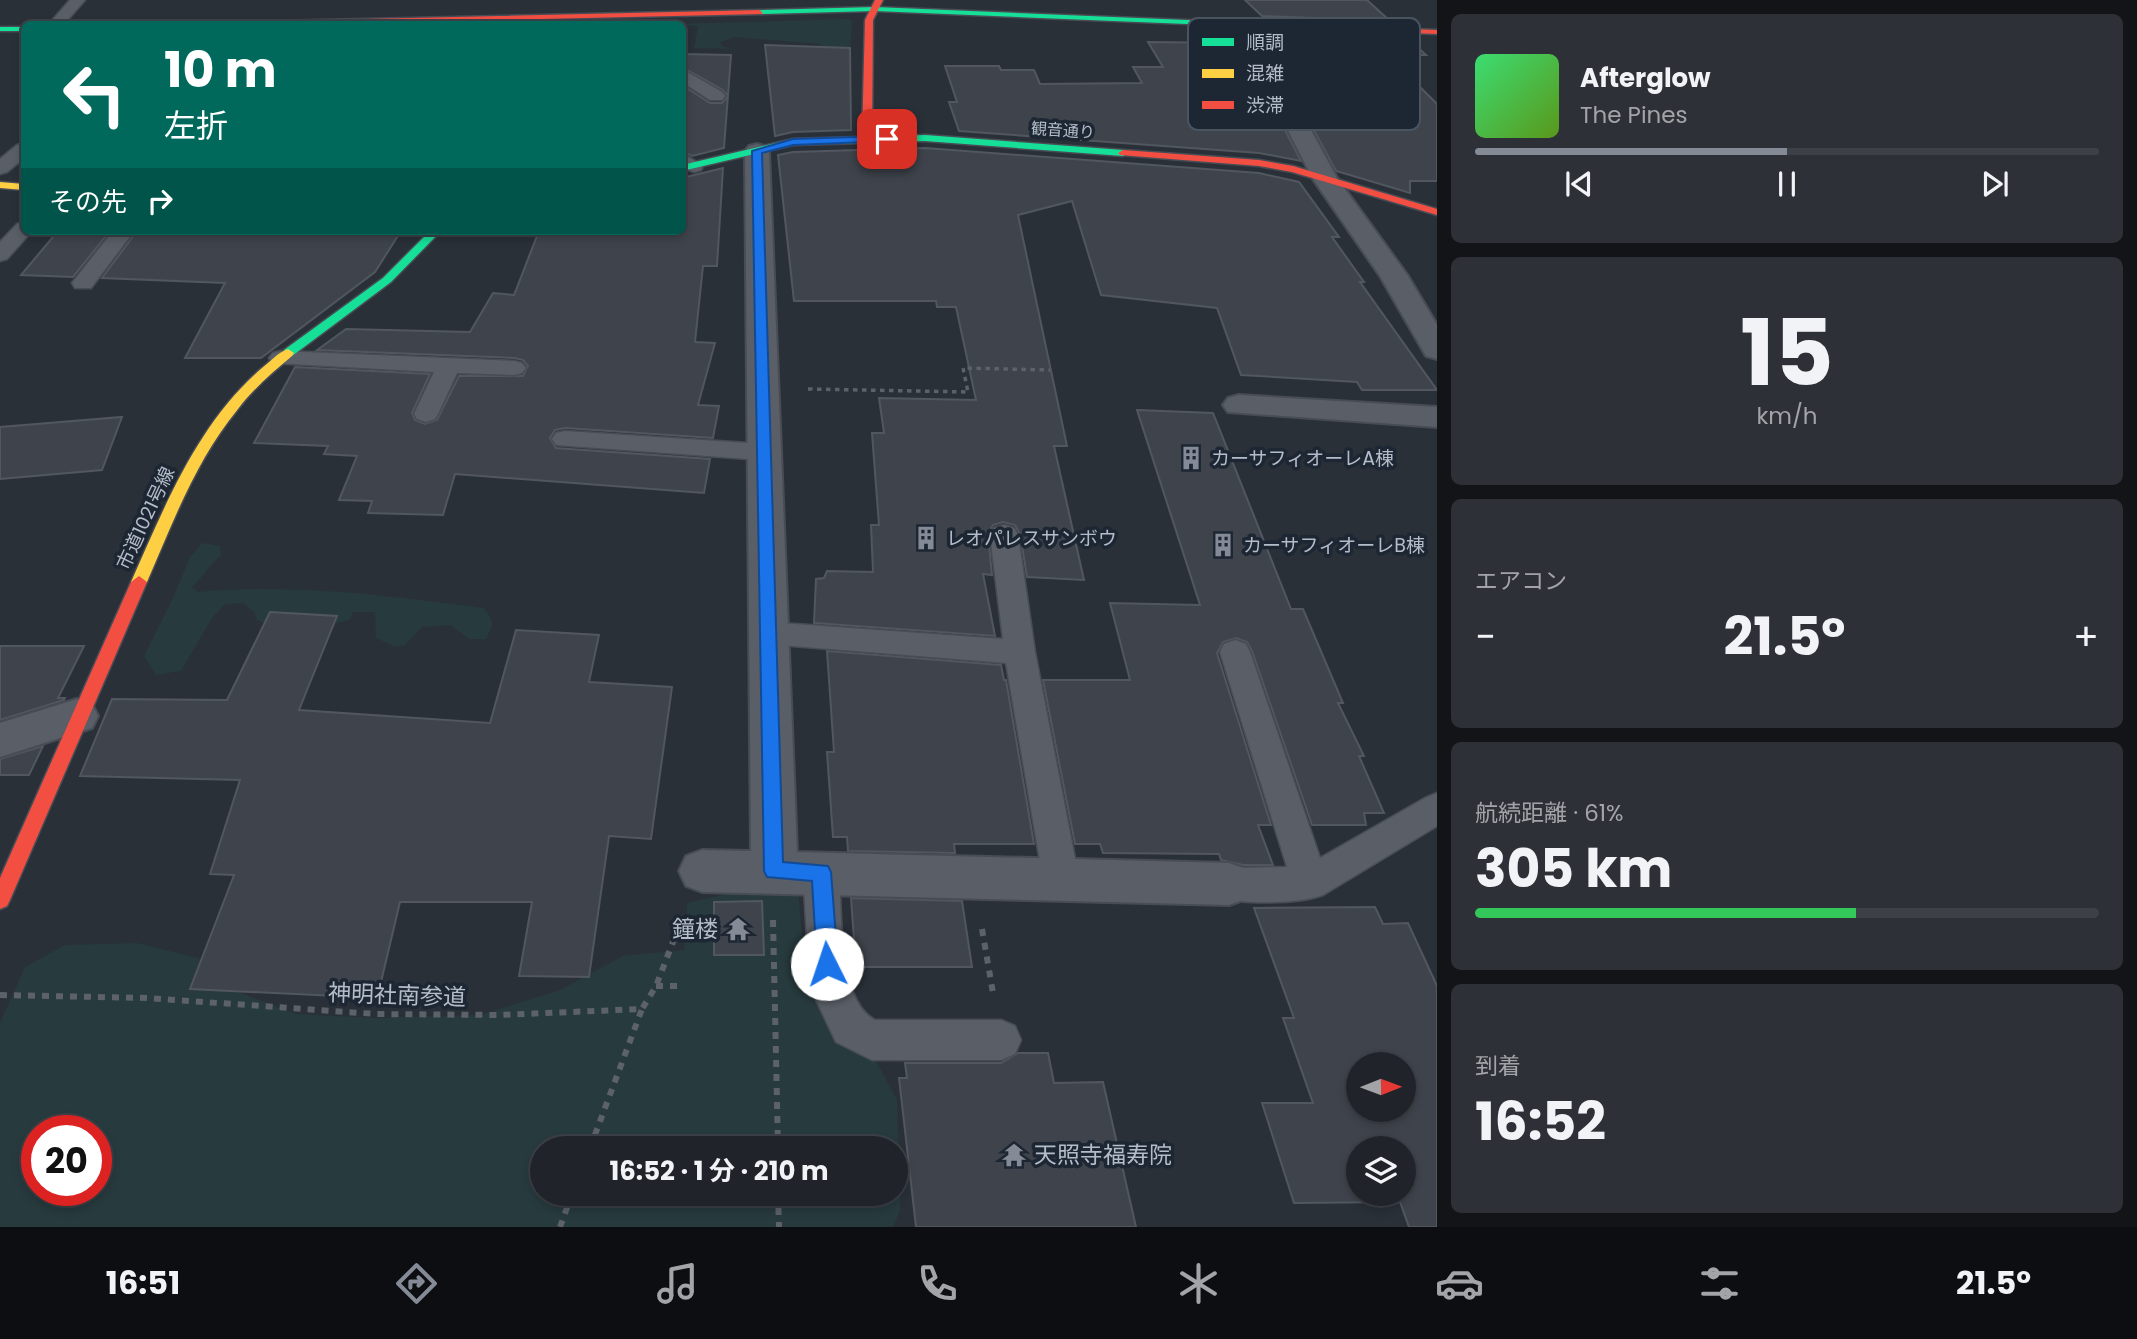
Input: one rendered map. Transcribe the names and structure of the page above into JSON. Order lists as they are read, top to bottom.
{
  "streets": {
    "street": ["観音通り", "市道1021号線"],
    "path": ["神明社南参道"]
  },
  "places": {
    "building": ["カーサフィオーレA棟", "レオパレスサンボウ", "カーサフィオーレB棟"],
    "temple": ["鐘楼", "天照寺福寿院"]
  },
  "legend": ["順調", "混雑", "渋滞"],
  "north": "right",
  "page": {
    "turn": ["10 m", "左折"],
    "song": ["Afterglow", "The Pines"],
    "then": "その先",
    "tile": [
      ["15", "km/h"],
      "エアコン",
      ["航続距離 · 61%", "305 km"],
      ["到着", "16:52"]
    ],
    "heat": ["−", "21.5°", "+"],
    "limit": "20",
    "trip": "16:52 · 1 分 · 210 m",
    "tabs": ["16:51", "21.5°"]
  }
}
